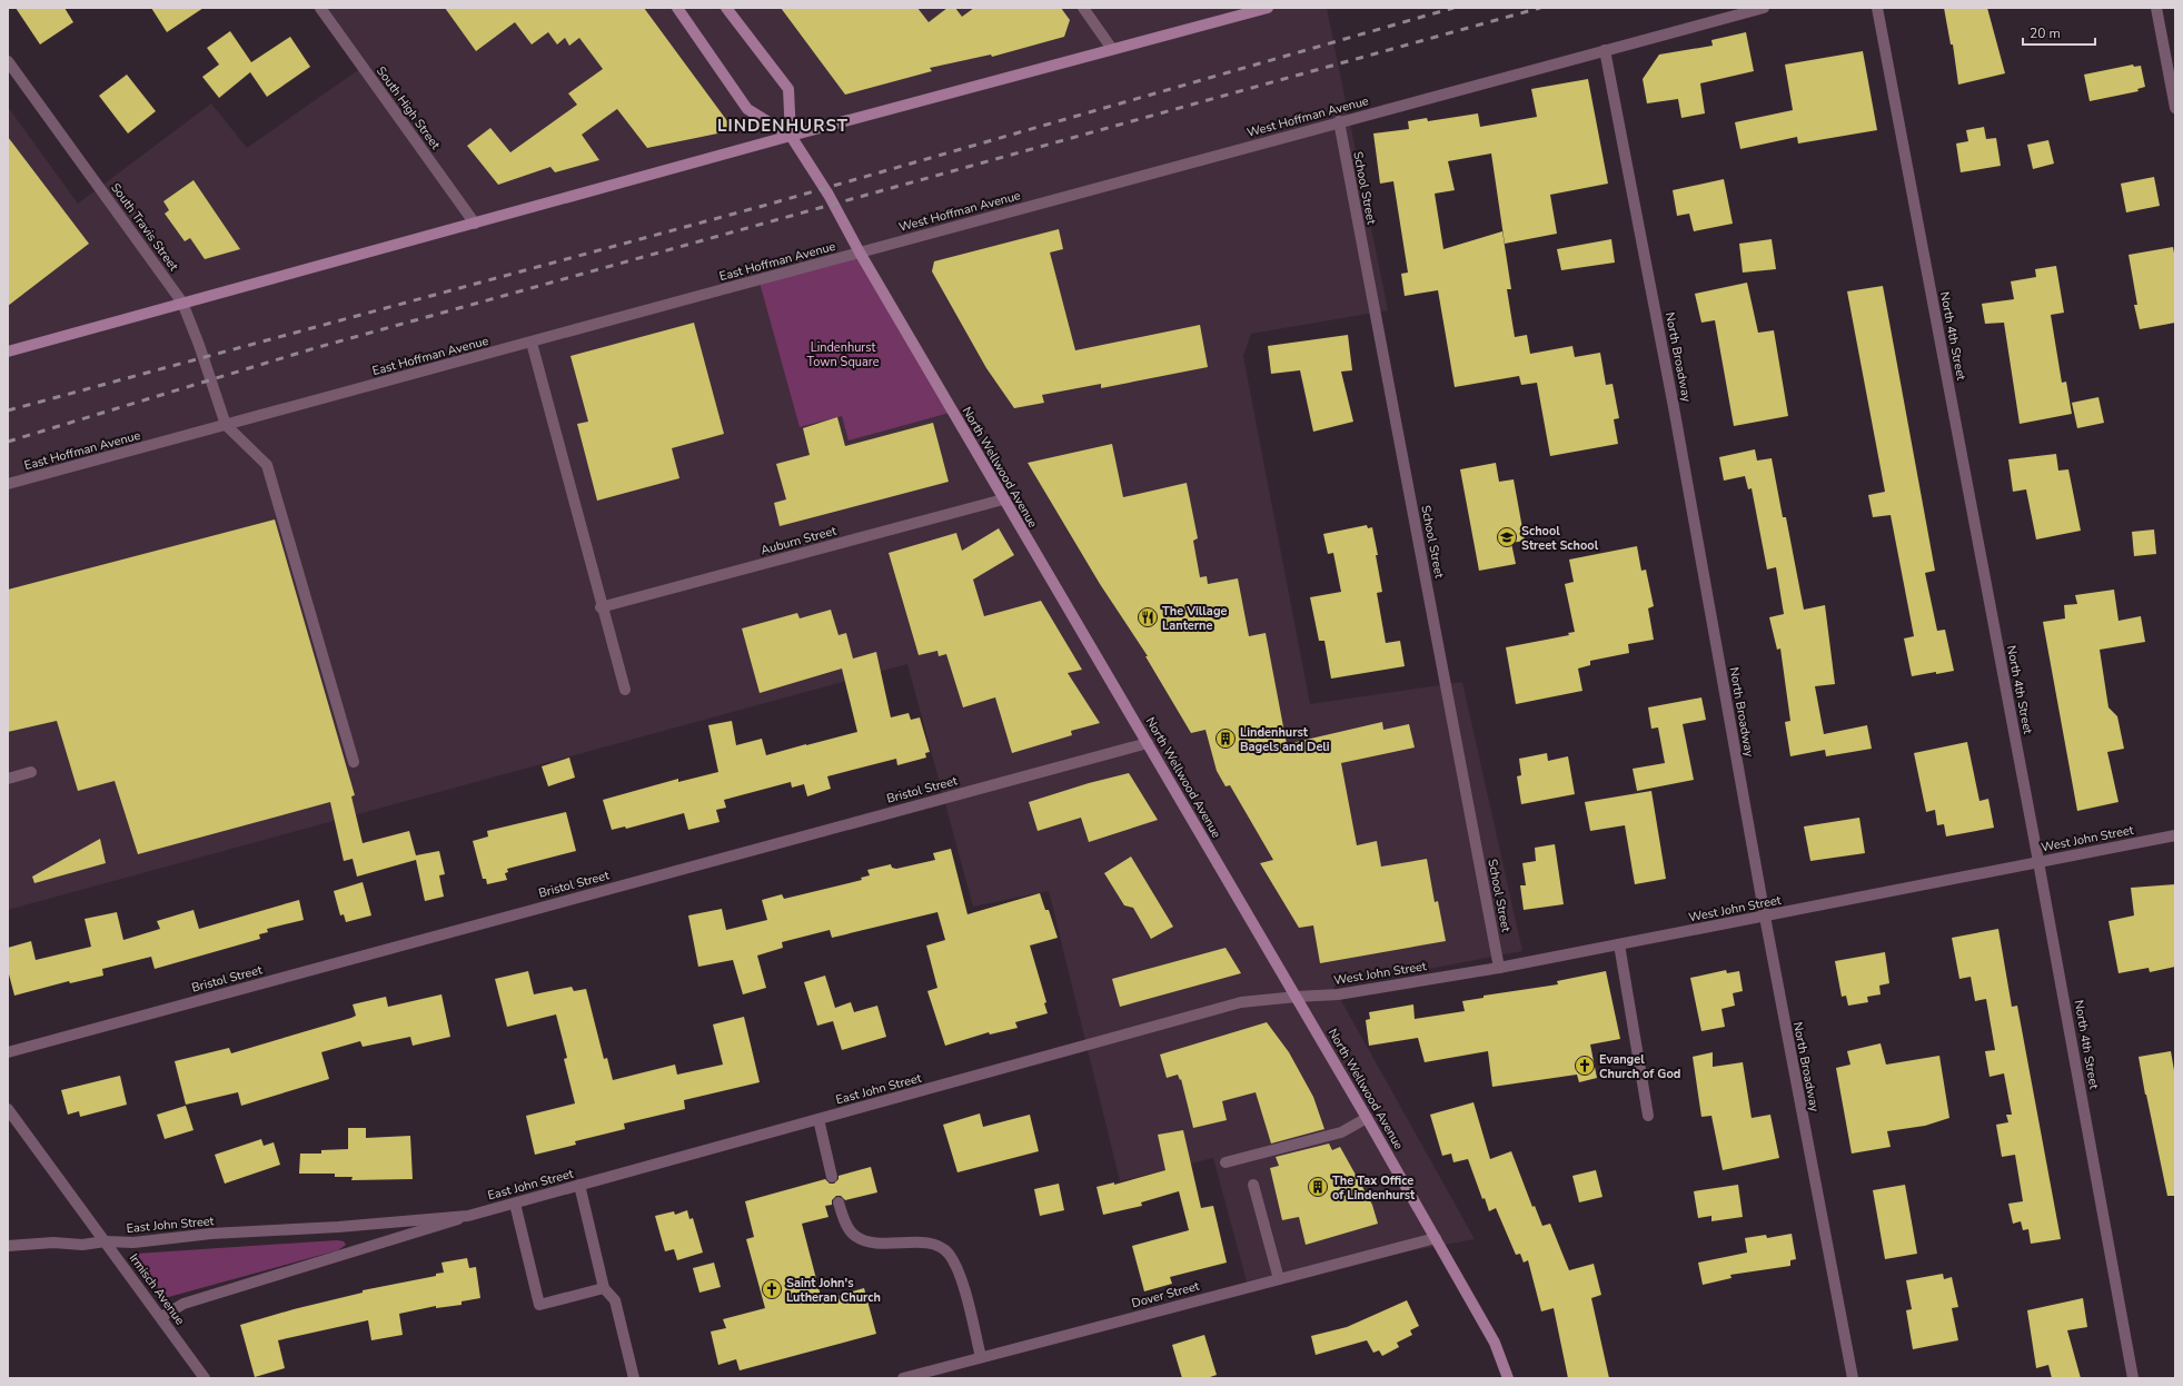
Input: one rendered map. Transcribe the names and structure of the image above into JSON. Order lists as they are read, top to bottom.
{
  "streets": {
    "main road": ["North Wellwood Avenue"],
    "street": [
      "South High Street",
      "West Hoffman Avenue",
      "School Street",
      "South Travis Street",
      "East Hoffman Avenue",
      "North 4th Street",
      "North Broadway",
      "Auburn Street",
      "Bristol Street",
      "West John Street",
      "East John Street",
      "Irmisch Avenue",
      "Dover Street"
    ]
  },
  "crossings": [
    ["West Hoffman Avenue", "School Street"],
    ["West Hoffman Avenue", "East Hoffman Avenue"],
    ["West Hoffman Avenue", "North Broadway"],
    ["West Hoffman Avenue", "North Wellwood Avenue"],
    ["School Street", "West John Street"],
    ["South Travis Street", "East Hoffman Avenue"],
    ["East Hoffman Avenue", "North Wellwood Avenue"],
    ["North 4th Street", "West John Street"],
    ["North Broadway", "West John Street"],
    ["North Wellwood Avenue", "Auburn Street"],
    ["North Wellwood Avenue", "Bristol Street"],
    ["North Wellwood Avenue", "West John Street"],
    ["North Wellwood Avenue", "East John Street"],
    ["North Wellwood Avenue", "Dover Street"],
    ["West John Street", "East John Street"],
    ["East John Street", "Irmisch Avenue"]
  ],
  "districts": ["LINDENHURST"],
  "parks": ["Lindenhurst Town Square"],
  "places": {
    "school or university": ["School Street School"],
    "restaurant": ["The Village Lanterne"],
    "building": ["Lindenhurst Bagels and Deli", "The Tax Office of Lindenhurst"],
    "church": ["Evangel Church of God", "Saint John's Lutheran Church"]
  },
  "scale_bar": "20 m"
}
